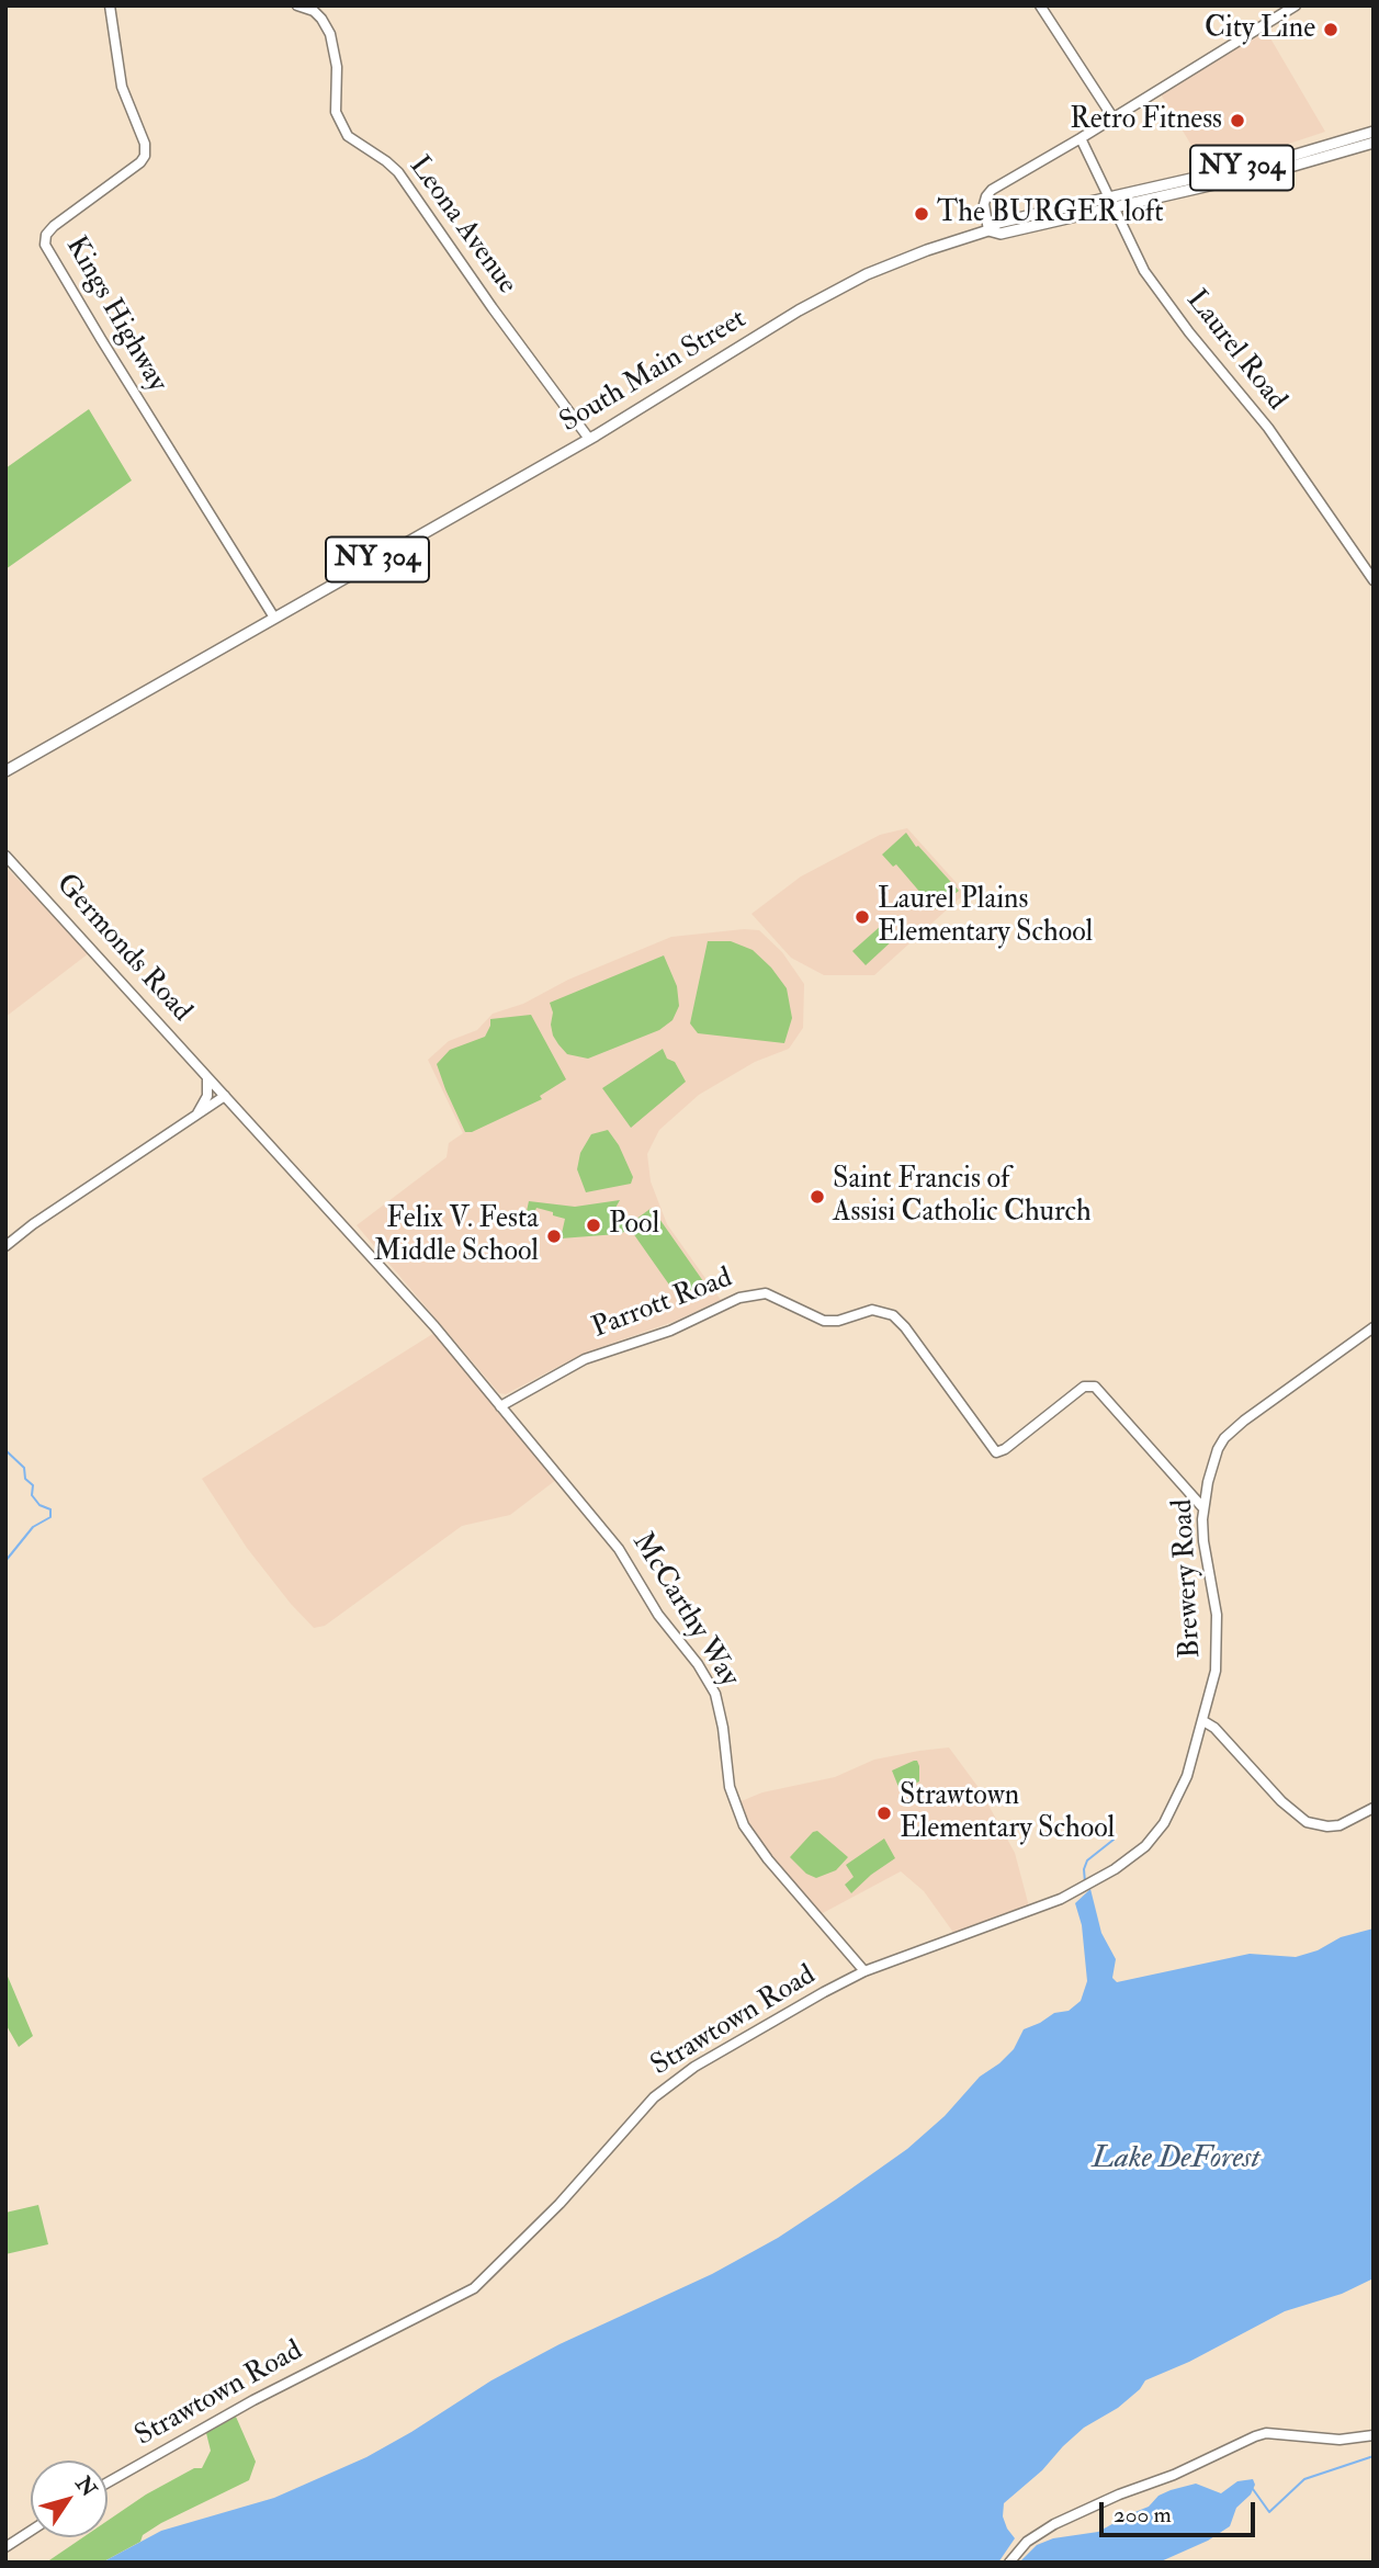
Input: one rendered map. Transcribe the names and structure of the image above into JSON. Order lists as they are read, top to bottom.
{
  "streets": {
    "main road": ["NY 304", "South Main Street"],
    "street": [
      "Leona Avenue",
      "Kings Highway",
      "Laurel Road",
      "Germonds Road",
      "Parrott Road",
      "Brewery Road",
      "McCarthy Way",
      "Strawtown Road"
    ]
  },
  "crossings": [
    ["NY 304", "Laurel Road"],
    ["NY 304", "South Main Street"],
    ["Leona Avenue", "South Main Street"],
    ["Kings Highway", "South Main Street"],
    ["Parrott Road", "Brewery Road"],
    ["Parrott Road", "McCarthy Way"],
    ["Brewery Road", "Strawtown Road"],
    ["McCarthy Way", "Strawtown Road"]
  ],
  "water": ["Lake DeForest"],
  "places": [
    "City Line",
    "Retro Fitness",
    "The BURGER loft",
    "Laurel Plains Elementary School",
    "Saint Francis of Assisi Catholic Church",
    "Pool",
    "Felix V. Festa Middle School",
    "Strawtown Elementary School"
  ],
  "scale_bar": "200 m",
  "north": "top right"
}
